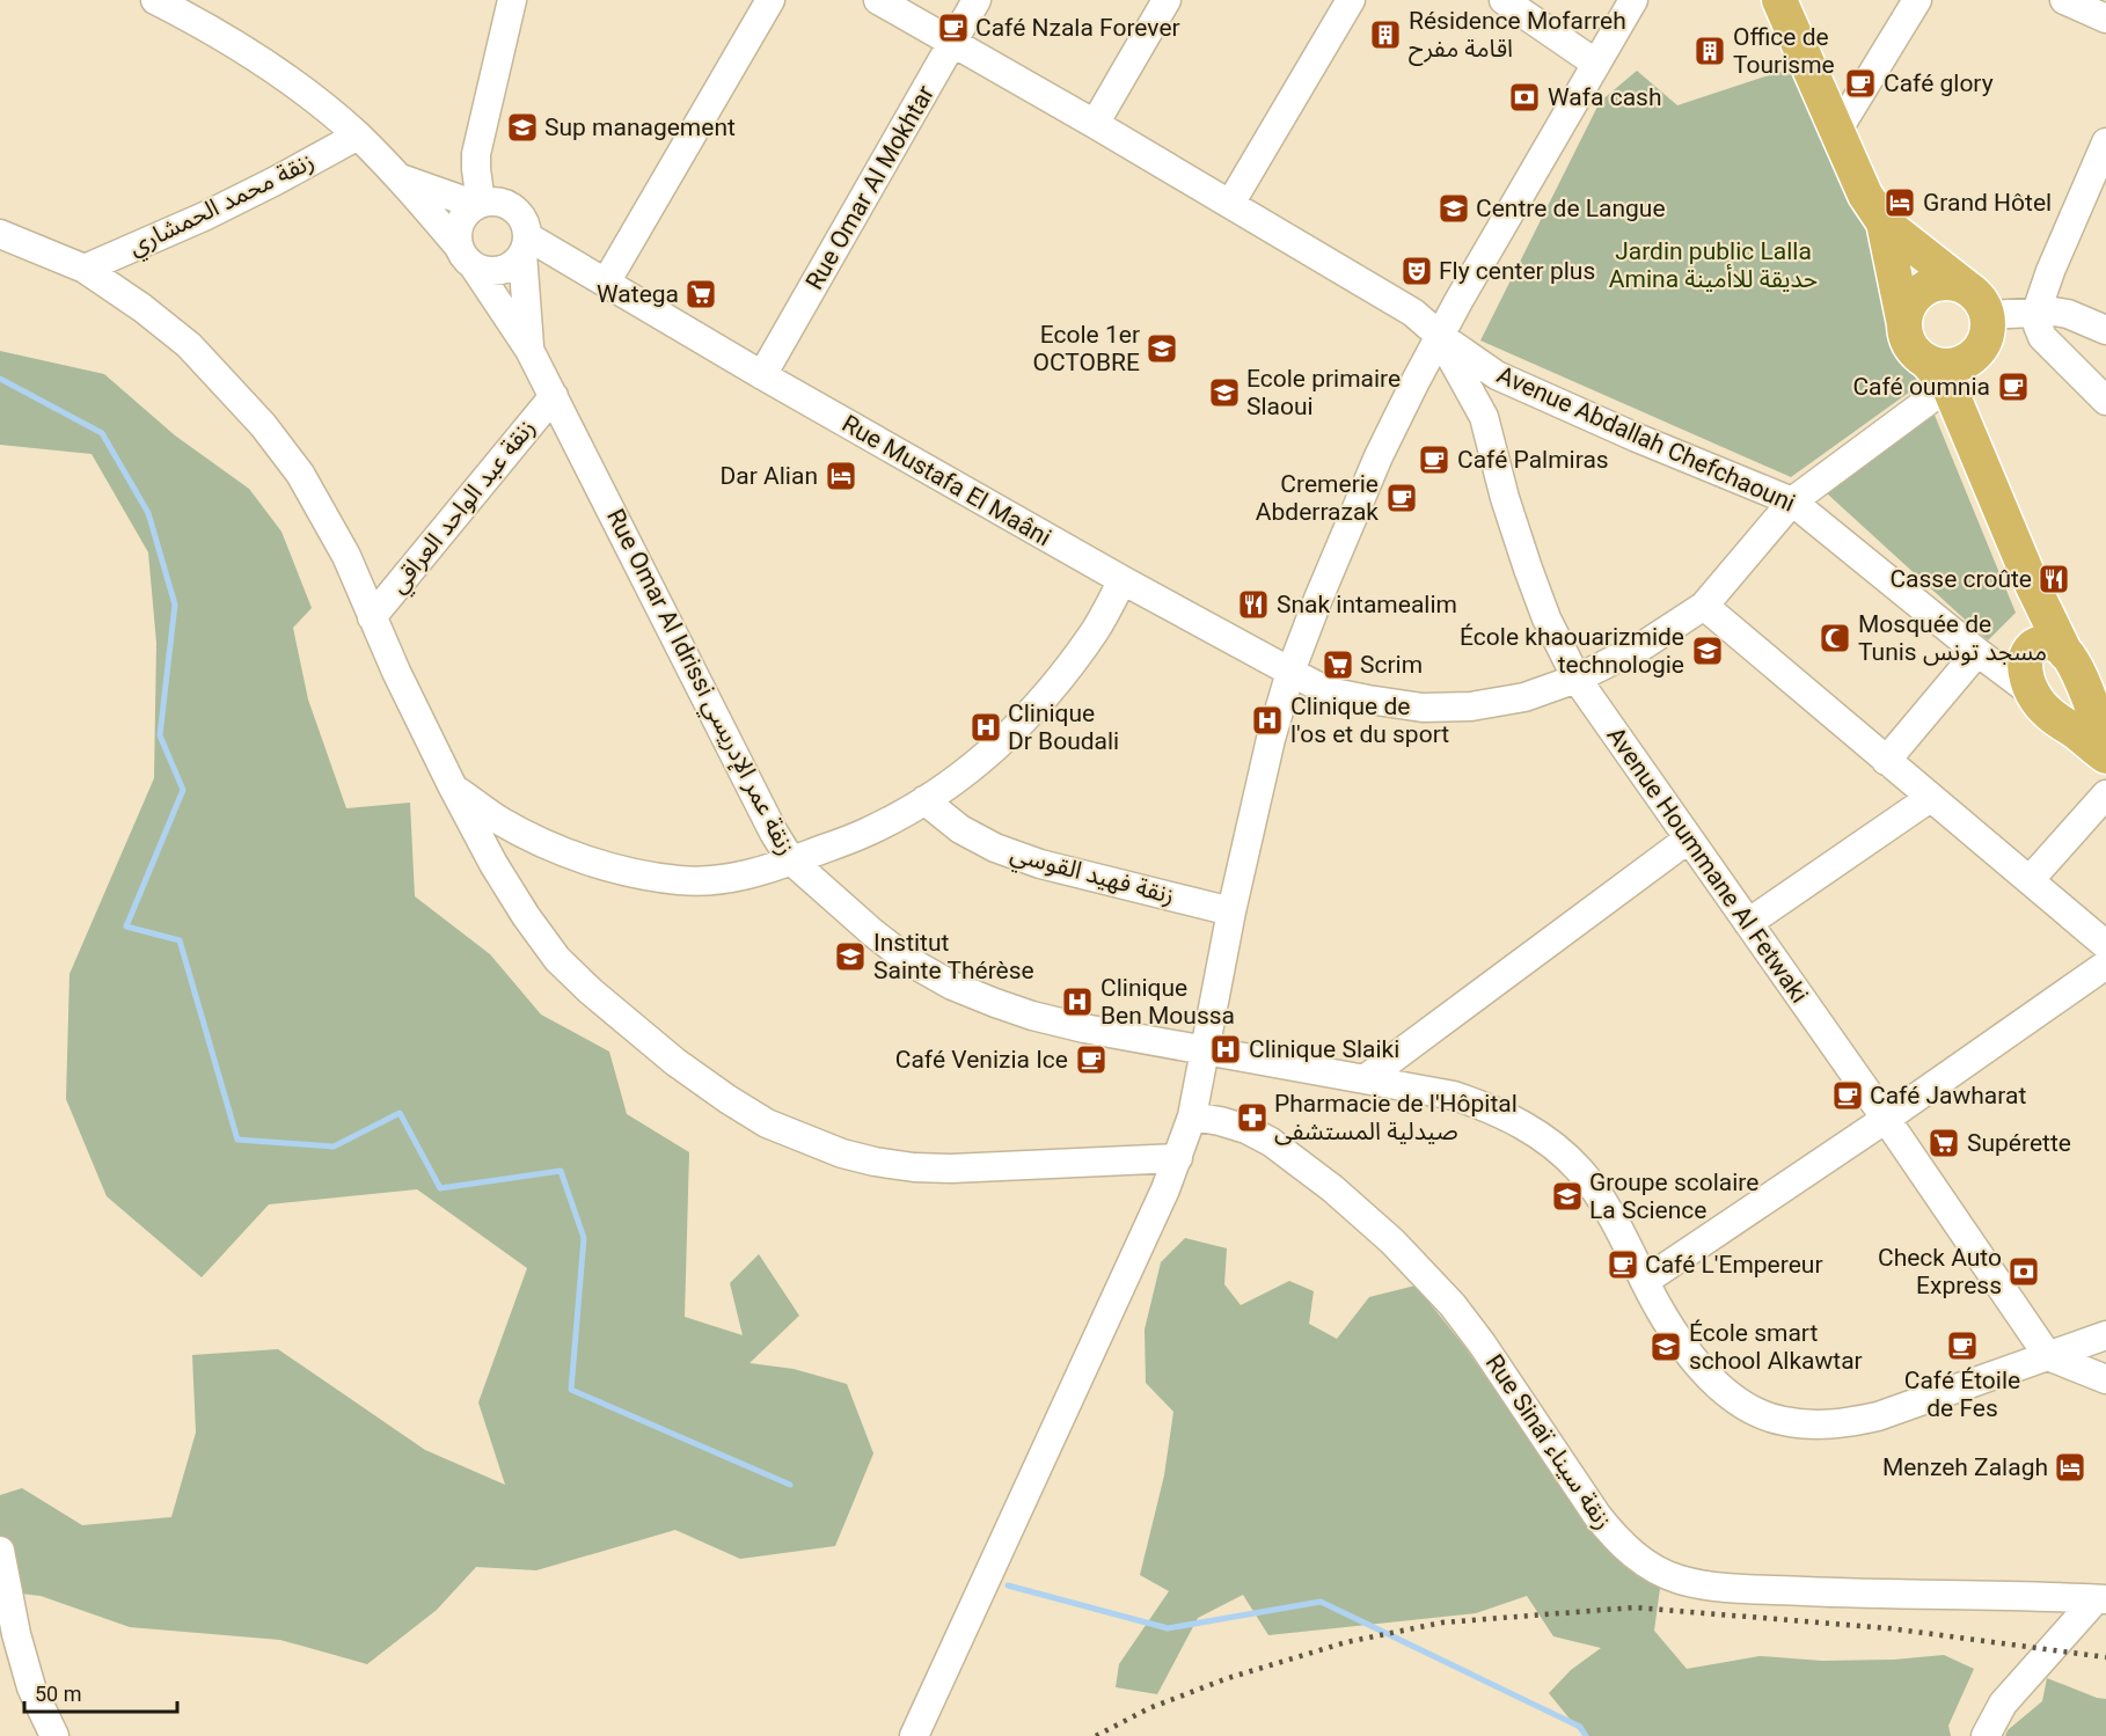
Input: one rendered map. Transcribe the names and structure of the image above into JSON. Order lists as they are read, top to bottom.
{
  "streets": {
    "street": [
      "Rue Omar Al Mokhtar",
      "زنقة محمد الحمشاري",
      "Avenue Abdallah Chefchaouni",
      "Rue Mustafa El Maâni",
      "زنقة عبد الواحد العراقي",
      "Rue Omar Al Idrissi زنقة عمر الإدريسي",
      "Avenue Hoummane Al Fetwaki",
      "زنقة فهيد القوسي",
      "Rue Sinaï زنقة سيناء"
    ]
  },
  "crossings": [
    ["Rue Omar Al Mokhtar", "Rue Mustafa El Maâni"],
    ["زنقة محمد الحمشاري", "Rue Omar Al Idrissi زنقة عمر الإدريسي"],
    ["Avenue Abdallah Chefchaouni", "Rue Mustafa El Maâni"],
    ["Avenue Abdallah Chefchaouni", "Avenue Hoummane Al Fetwaki"],
    ["Rue Mustafa El Maâni", "Rue Omar Al Idrissi زنقة عمر الإدريسي"],
    ["Rue Mustafa El Maâni", "Avenue Hoummane Al Fetwaki"],
    ["زنقة عبد الواحد العراقي", "Rue Omar Al Idrissi زنقة عمر الإدريسي"],
    ["Rue Omar Al Idrissi زنقة عمر الإدريسي", "Avenue Hoummane Al Fetwaki"]
  ],
  "parks": ["Jardin public Lalla Amina حديقة للاأمينة"],
  "places": {
    "cafe": [
      "Café Nzala Forever",
      "Café glory",
      "Café oumnia",
      "Café Palmiras",
      "Cremerie Abderrazak",
      "Café Venizia Ice",
      "Café Jawharat",
      "Café L'Empereur",
      "Café Étoile de Fes"
    ],
    "building": ["Résidence Mofarreh اقامة مفرح", "Office de Tourisme"],
    "bank": ["Wafa cash", "Check Auto Express"],
    "school or university": [
      "Sup management",
      "Centre de Langue",
      "Ecole 1er OCTOBRE",
      "Ecole primaire Slaoui",
      "École khaouarizmide technologie",
      "Institut Sainte Thérèse",
      "Groupe scolaire La Science",
      "École smart school Alkawtar"
    ],
    "hotel": ["Grand Hôtel", "Dar Alian", "Menzeh Zalagh"],
    "theatre": ["Fly center plus"],
    "supermarket": ["Watega", "Scrim", "Supérette"],
    "restaurant": ["Casse croûte", "Snak intamealim"],
    "mosque": ["Mosquée de Tunis مسجد تونس"],
    "hospital": [
      "Clinique de l'os et du sport",
      "Clinique Dr Boudali",
      "Clinique Ben Moussa",
      "Clinique Slaiki"
    ],
    "pharmacy": ["Pharmacie de l'Hôpital صيدلية المستشفى"]
  },
  "scale_bar": "50 m"
}
